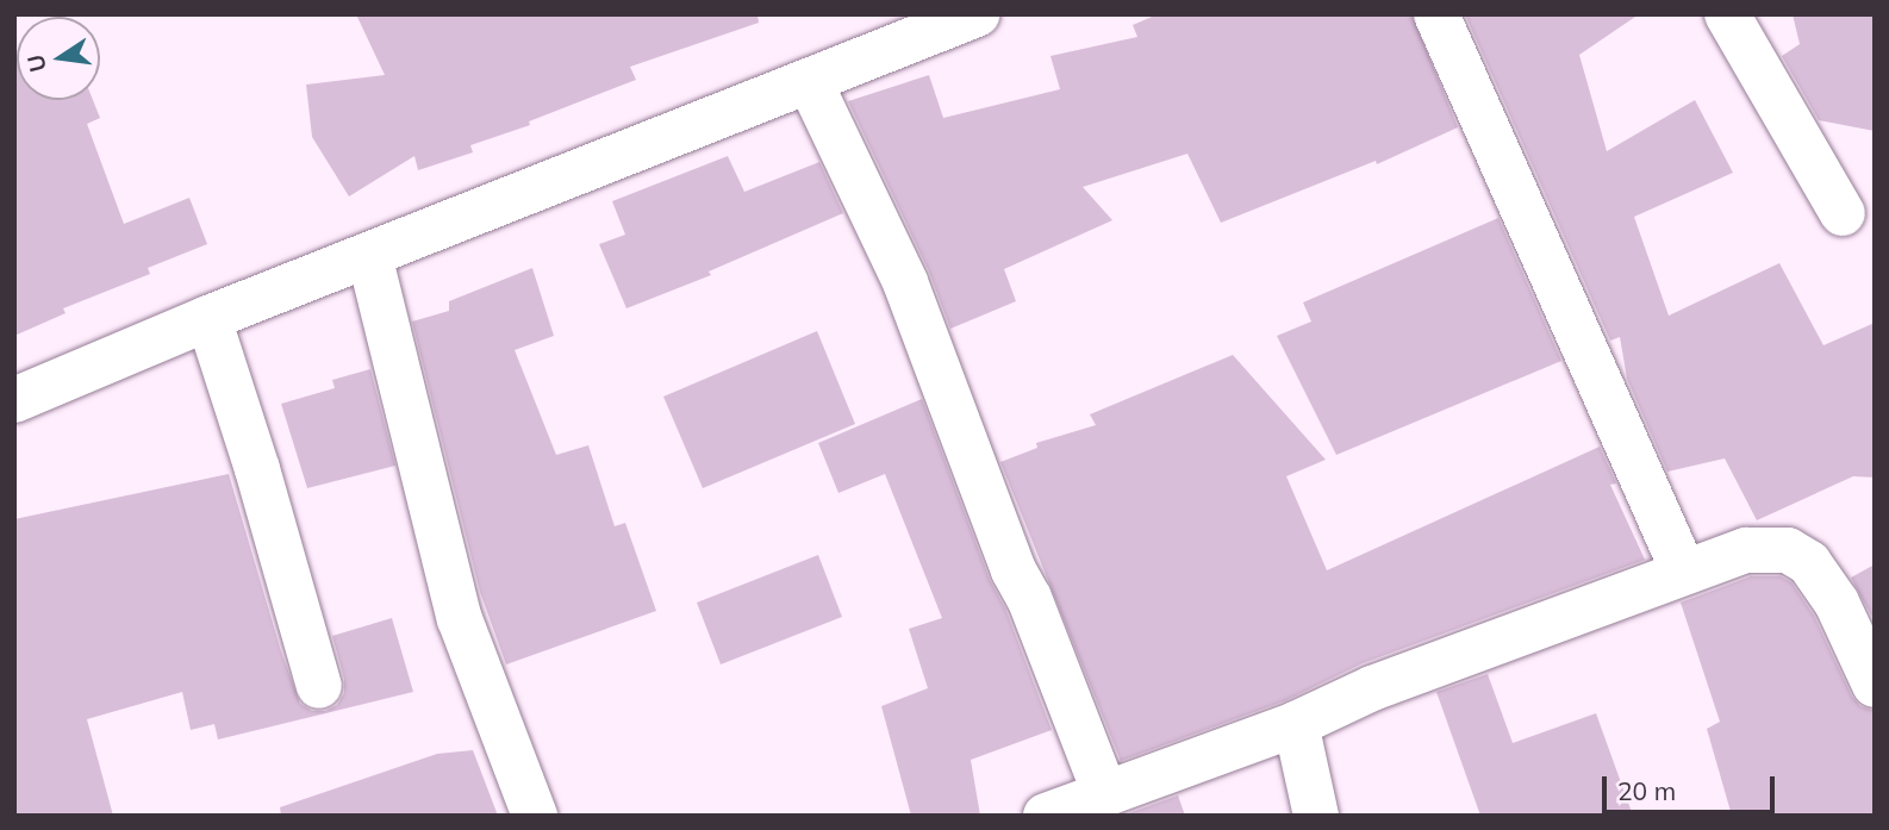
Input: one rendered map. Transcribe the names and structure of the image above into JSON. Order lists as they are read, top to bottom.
{
  "scale_bar": "20 m",
  "north": "left"
}
